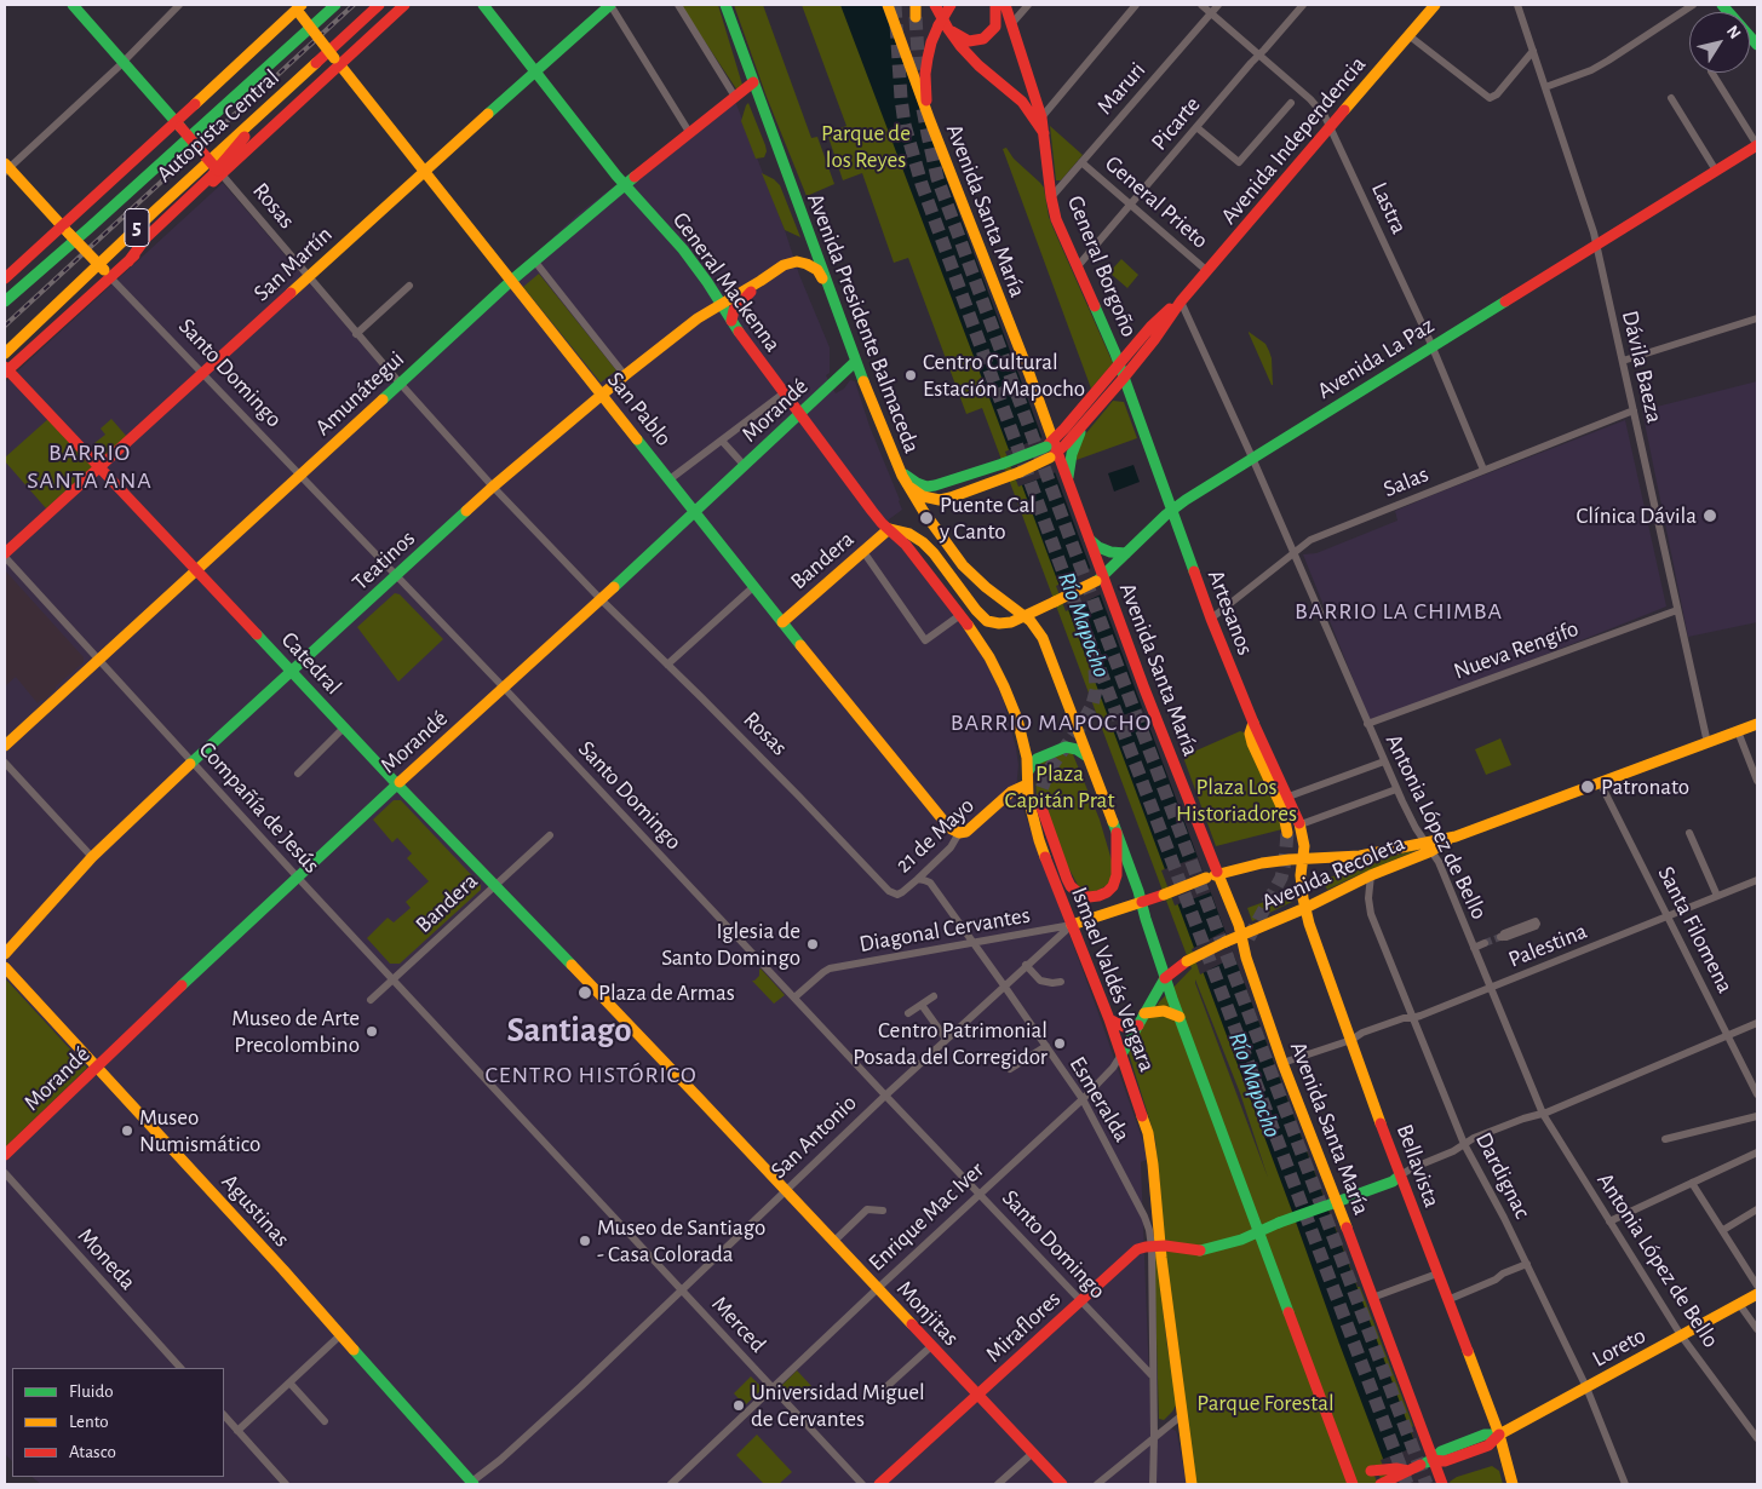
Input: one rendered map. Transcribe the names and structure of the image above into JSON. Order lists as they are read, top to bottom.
{
  "streets": {
    "main road": [
      "Autopista Central",
      "Avenida Independencia",
      "Rosas",
      "Avenida Santa María",
      "5",
      "San Martín",
      "General Borgoño",
      "General Mackenna",
      "Avenida Presidente Balmaceda",
      "Avenida La Paz",
      "Santo Domingo",
      "Amunátegui",
      "San Pablo",
      "Morandé",
      "Teatinos",
      "Bandera",
      "Artesanos",
      "Catedral",
      "21 de Mayo",
      "Avenida Recoleta",
      "Ismael Valdés Vergara",
      "San Antonio",
      "Bellavista",
      "Agustinas",
      "Enrique Mac Iver",
      "Monjitas",
      "Miraflores",
      "Loreto"
    ],
    "street": [
      "Maruri",
      "Picarte",
      "General Prieto",
      "Lastra",
      "Dávila Baeza",
      "Salas",
      "Nueva Rengifo",
      "Compañía de Jesús",
      "Antonia López de Bello",
      "Diagonal Cervantes",
      "Santa Filomena",
      "Palestina",
      "Esmeralda",
      "Dardignac",
      "Moneda",
      "Merced"
    ]
  },
  "crossings": [
    ["Maruri", "General Prieto"],
    ["Maruri", "Lastra"],
    ["Maruri", "General Borgoño"],
    ["Picarte", "General Prieto"],
    ["Picarte", "Lastra"],
    ["Picarte", "General Borgoño"],
    ["Avenida Independencia", "General Prieto"],
    ["Avenida Independencia", "Lastra"],
    ["Avenida Independencia", "Avenida Santa María"],
    ["Avenida Independencia", "General Borgoño"],
    ["Avenida Independencia", "Avenida Presidente Balmaceda"],
    ["Avenida Independencia", "Artesanos"],
    ["Avenida Independencia", "Antonia López de Bello"],
    ["Rosas", "San Martín"],
    ["Rosas", "Amunátegui"],
    ["Rosas", "Morandé"],
    ["Rosas", "Teatinos"],
    ["Rosas", "21 de Mayo"],
    ["Lastra", "Avenida La Paz"],
    ["Lastra", "Salas"],
    ["Avenida Santa María", "Avenida La Paz"],
    ["Avenida Santa María", "Avenida Recoleta"],
    ["Avenida Santa María", "Palestina"],
    ["Avenida Santa María", "San Antonio"],
    ["Avenida Santa María", "Loreto"],
    ["San Martín", "General Mackenna"],
    ["San Martín", "Santo Domingo"],
    ["San Martín", "San Pablo"],
    ["San Martín", "Catedral"],
    ["San Martín", "Compañía de Jesús"],
    ["General Borgoño", "Artesanos"],
    ["General Mackenna", "Avenida La Paz"],
    ["General Mackenna", "Amunátegui"],
    ["General Mackenna", "Morandé"],
    ["General Mackenna", "Teatinos"],
    ["General Mackenna", "Bandera"],
    ["General Mackenna", "Ismael Valdés Vergara"],
    ["Avenida Presidente Balmaceda", "Avenida La Paz"],
    ["Avenida Presidente Balmaceda", "Amunátegui"],
    ["Avenida Presidente Balmaceda", "Morandé"],
    ["Avenida Presidente Balmaceda", "Teatinos"],
    ["Avenida Presidente Balmaceda", "San Antonio"],
    ["Avenida Presidente Balmaceda", "Enrique Mac Iver"],
    ["Avenida La Paz", "Dávila Baeza"],
    ["Avenida La Paz", "Bandera"],
    ["Avenida La Paz", "Artesanos"],
    ["Avenida La Paz", "Antonia López de Bello"],
    ["Avenida La Paz", "Ismael Valdés Vergara"],
    ["Dávila Baeza", "Salas"],
    ["Dávila Baeza", "Nueva Rengifo"],
    ["Dávila Baeza", "Avenida Recoleta"],
    ["Santo Domingo", "Amunátegui"],
    ["Santo Domingo", "Morandé"],
    ["Santo Domingo", "Teatinos"],
    ["Santo Domingo", "Diagonal Cervantes"],
    ["Santo Domingo", "Esmeralda"],
    ["Santo Domingo", "San Antonio"],
    ["Santo Domingo", "Enrique Mac Iver"],
    ["Santo Domingo", "Miraflores"],
    ["Amunátegui", "San Pablo"],
    ["Amunátegui", "Catedral"],
    ["Amunátegui", "Compañía de Jesús"],
    ["San Pablo", "Morandé"],
    ["San Pablo", "Teatinos"],
    ["San Pablo", "Bandera"],
    ["San Pablo", "21 de Mayo"],
    ["Morandé", "Catedral"],
    ["Morandé", "Compañía de Jesús"],
    ["Morandé", "Agustinas"],
    ["Salas", "Artesanos"],
    ["Salas", "Antonia López de Bello"],
    ["Teatinos", "Catedral"],
    ["Teatinos", "Compañía de Jesús"],
    ["Bandera", "Catedral"],
    ["Bandera", "Compañía de Jesús"],
    ["Bandera", "Ismael Valdés Vergara"],
    ["Artesanos", "Avenida Recoleta"],
    ["Artesanos", "Bellavista"],
    ["Nueva Rengifo", "Antonia López de Bello"],
    ["Catedral", "Monjitas"],
    ["Compañía de Jesús", "Merced"],
    ["Antonia López de Bello", "Avenida Recoleta"],
    ["Antonia López de Bello", "Palestina"],
    ["Antonia López de Bello", "Loreto"],
    ["21 de Mayo", "Ismael Valdés Vergara"],
    ["21 de Mayo", "Esmeralda"],
    ["Avenida Recoleta", "Santa Filomena"],
    ["Avenida Recoleta", "San Antonio"],
    ["Avenida Recoleta", "Bellavista"],
    ["Avenida Recoleta", "Dardignac"],
    ["Avenida Recoleta", "Enrique Mac Iver"],
    ["Diagonal Cervantes", "Ismael Valdés Vergara"],
    ["Diagonal Cervantes", "Esmeralda"],
    ["Diagonal Cervantes", "San Antonio"],
    ["Santa Filomena", "Palestina"],
    ["Palestina", "Bellavista"],
    ["Palestina", "Dardignac"],
    ["Ismael Valdés Vergara", "Esmeralda"],
    ["Ismael Valdés Vergara", "San Antonio"],
    ["Ismael Valdés Vergara", "Enrique Mac Iver"],
    ["Ismael Valdés Vergara", "Miraflores"],
    ["Esmeralda", "San Antonio"],
    ["Esmeralda", "Enrique Mac Iver"],
    ["Esmeralda", "Miraflores"],
    ["San Antonio", "Agustinas"],
    ["San Antonio", "Monjitas"],
    ["San Antonio", "Merced"],
    ["Bellavista", "Loreto"],
    ["Dardignac", "Loreto"],
    ["Enrique Mac Iver", "Monjitas"],
    ["Enrique Mac Iver", "Merced"],
    ["Monjitas", "Miraflores"]
  ],
  "districts": [
    "BARRIO SANTA ANA",
    "BARRIO LA CHIMBA",
    "BARRIO MAPOCHO",
    "Santiago",
    "CENTRO HISTÓRICO"
  ],
  "water": ["Río Mapocho"],
  "parks": [
    "Parque de los Reyes",
    "Plaza Capitán Prat",
    "Plaza Los Historiadores",
    "Parque Forestal"
  ],
  "places": [
    "Centro Cultural Estación Mapocho",
    "Clínica Dávila",
    "Puente Cal y Canto",
    "Patronato",
    "Iglesia de Santo Domingo",
    "Plaza de Armas",
    "Museo de Arte Precolombino",
    "Centro Patrimonial Posada del Corregidor",
    "Museo Numismático",
    "Museo de Santiago - Casa Colorada",
    "Universidad Miguel de Cervantes"
  ],
  "legend": ["Fluido", "Lento", "Atasco"],
  "north": "top right"
}
